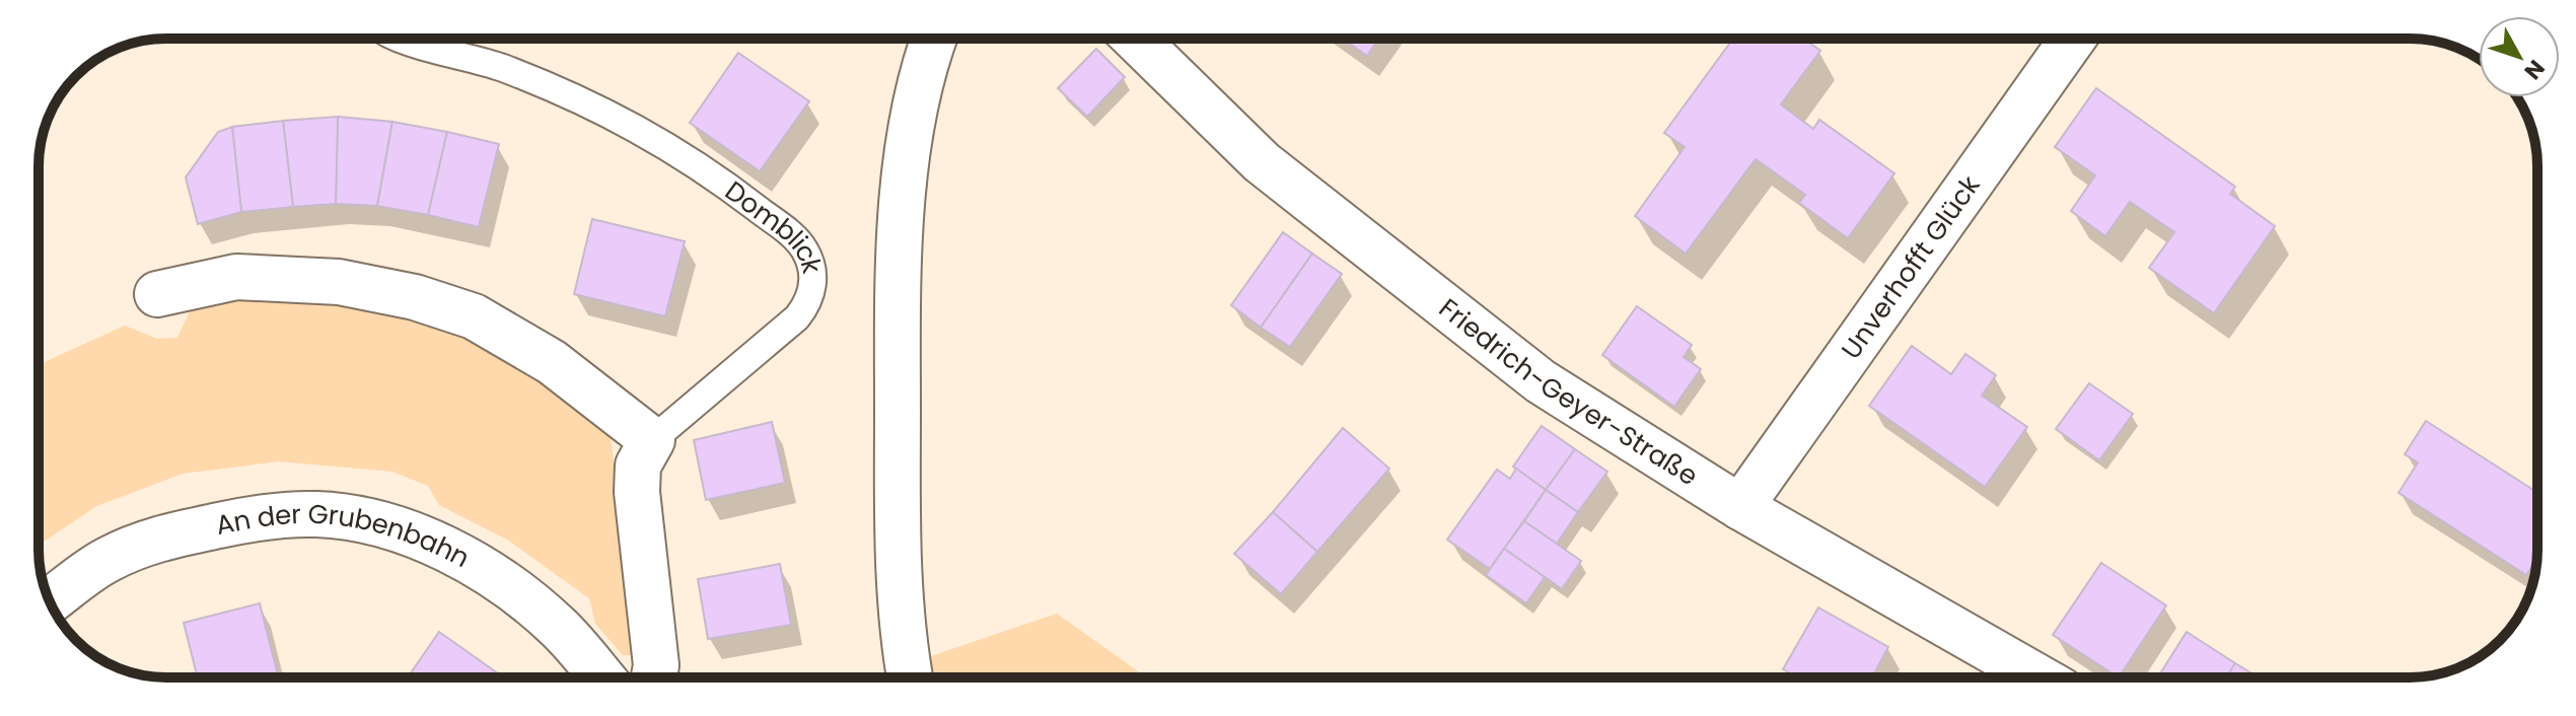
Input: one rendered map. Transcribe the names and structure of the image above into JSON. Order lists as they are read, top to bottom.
{
  "streets": {
    "street": [
      "Domblick",
      "Unverhofft Glück",
      "Friedrich-Geyer-Straße",
      "An der Grubenbahn"
    ]
  },
  "crossings": [
    ["Unverhofft Glück", "Friedrich-Geyer-Straße"]
  ],
  "north": "bottom right"
}
